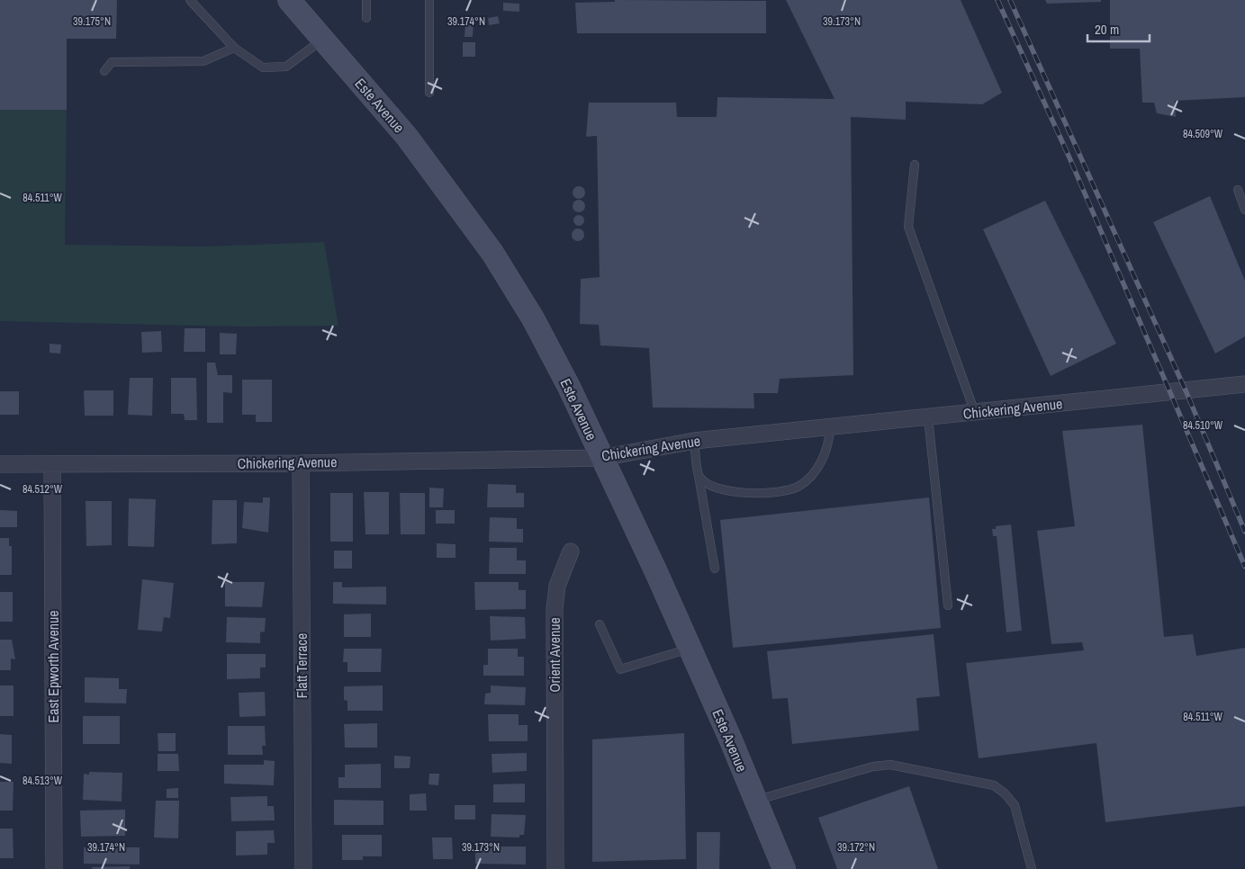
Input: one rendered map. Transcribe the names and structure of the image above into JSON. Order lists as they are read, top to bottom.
{
  "streets": {
    "street": [
      "Este Avenue",
      "Chickering Avenue",
      "Orient Avenue",
      "Flatt Terrace",
      "East Epworth Avenue"
    ]
  },
  "crossings": [
    ["Este Avenue", "Chickering Avenue"],
    ["Chickering Avenue", "Flatt Terrace"],
    ["Chickering Avenue", "East Epworth Avenue"]
  ],
  "scale_bar": "20 m",
  "coordinates": [
    "39.175°N",
    "39.174°N",
    "39.173°N",
    "84.509°W",
    "84.511°W",
    "84.510°W",
    "84.512°W",
    "84.513°W",
    "39.172°N"
  ]
}
